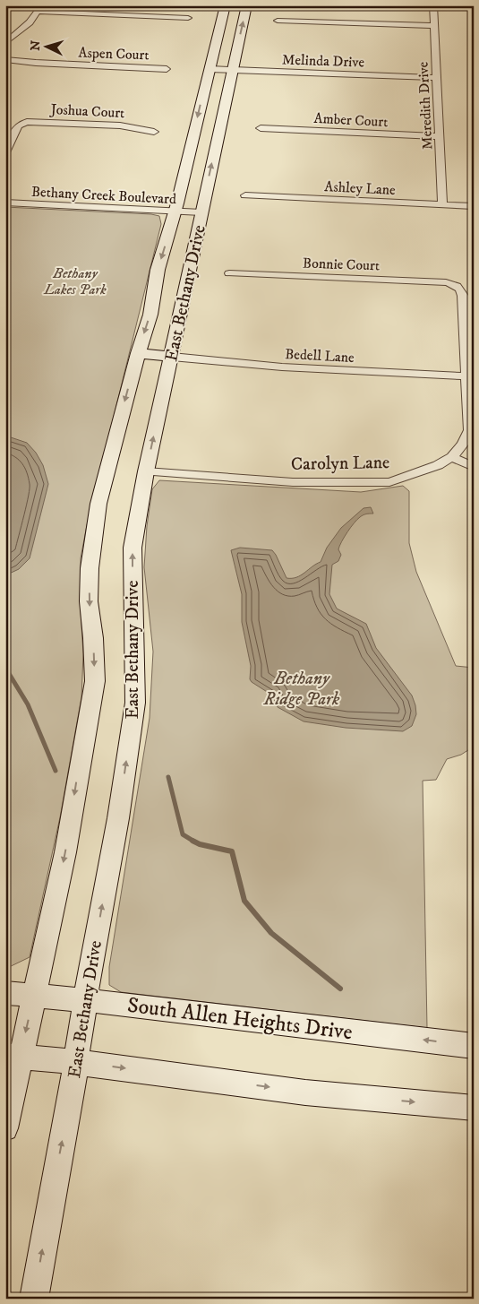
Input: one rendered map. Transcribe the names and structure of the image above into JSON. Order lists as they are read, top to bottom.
{
  "streets": {
    "main road": ["East Bethany Drive", "South Allen Heights Drive"],
    "street": [
      "Aspen Court",
      "Melinda Drive",
      "Meredith Drive",
      "Joshua Court",
      "Amber Court",
      "Ashley Lane",
      "Bethany Creek Boulevard",
      "Bonnie Court",
      "Bedell Lane",
      "Carolyn Lane"
    ]
  },
  "crossings": [
    ["Melinda Drive", "Meredith Drive"],
    ["Melinda Drive", "East Bethany Drive"],
    ["Meredith Drive", "Amber Court"],
    ["Meredith Drive", "Ashley Lane"],
    ["Bethany Creek Boulevard", "East Bethany Drive"],
    ["Bonnie Court", "Carolyn Lane"],
    ["East Bethany Drive", "Bedell Lane"],
    ["East Bethany Drive", "Carolyn Lane"],
    ["East Bethany Drive", "South Allen Heights Drive"],
    ["Bedell Lane", "Carolyn Lane"]
  ],
  "parks": ["Bethany Lakes Park", "Bethany Ridge Park"],
  "north": "left"
}
